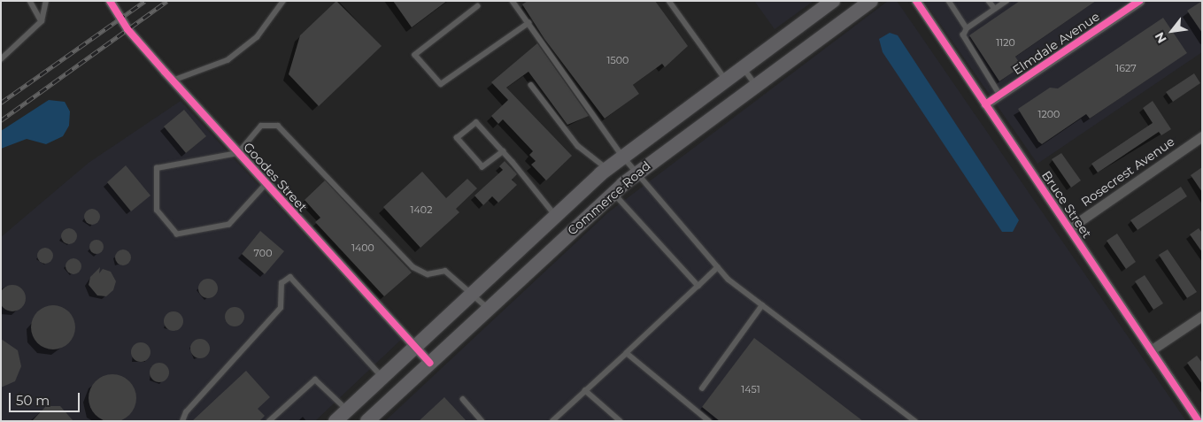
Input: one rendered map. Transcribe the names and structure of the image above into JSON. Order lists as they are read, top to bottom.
{
  "streets": {
    "main road": ["Commerce Road"],
    "street": [
      "Elmdale Avenue",
      "Rosecrest Avenue",
      "Goodes Street",
      "Bruce Street"
    ]
  },
  "crossings": [
    ["Elmdale Avenue", "Bruce Street"],
    ["Rosecrest Avenue", "Bruce Street"],
    ["Goodes Street", "Commerce Road"]
  ],
  "house_numbers": [
    "1120",
    "1500",
    "1627",
    "1200",
    "1402",
    "1400",
    "700",
    "1451"
  ],
  "scale_bar": "50 m",
  "north": "bottom left"
}
